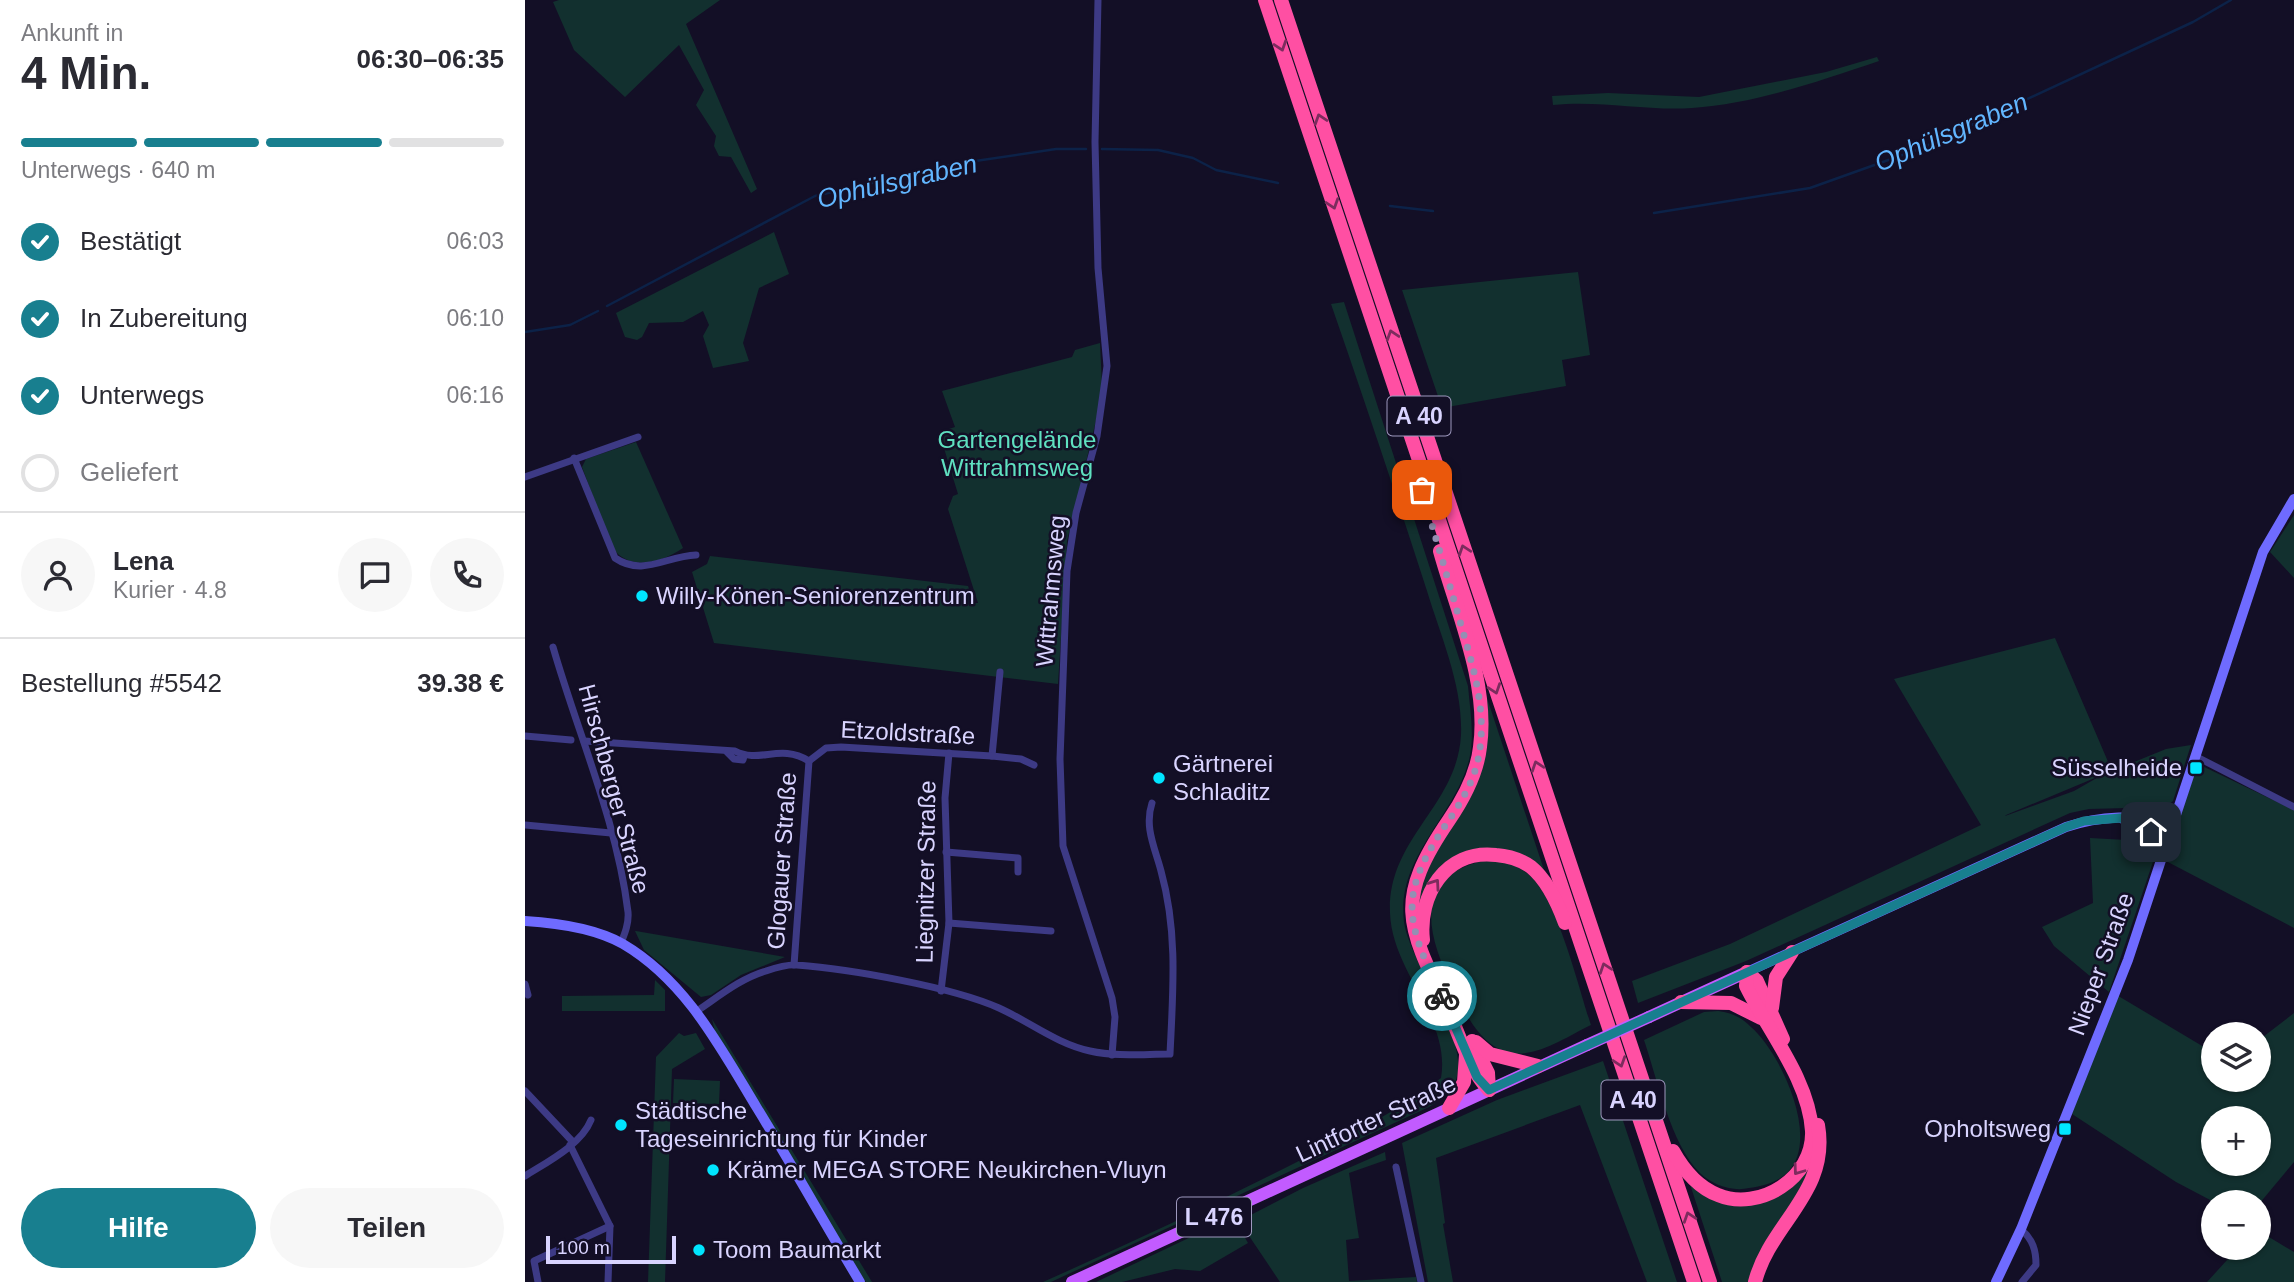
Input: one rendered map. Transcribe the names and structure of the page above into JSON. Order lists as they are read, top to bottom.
{
  "streets": {
    "highway": ["A 40"],
    "main road": ["Lintforter Straße", "L 476"],
    "street": [
      "Wittrahmsweg",
      "Etzoldstraße",
      "Hirschberger Straße",
      "Glogauer Straße",
      "Liegnitzer Straße",
      "Nieper Straße"
    ]
  },
  "crossings": [
    ["Etzoldstraße", "Hirschberger Straße"],
    ["Etzoldstraße", "Glogauer Straße"],
    ["Etzoldstraße", "Liegnitzer Straße"],
    ["Nieper Straße", "Lintforter Straße"]
  ],
  "water": ["Ophülsgraben"],
  "parks": ["Gartengelände Wittrahmsweg"],
  "places": {
    "other": [
      "Willy-Könen-Seniorenzentrum",
      "Gärtnerei Schladitz",
      "Städtische Tageseinrichtung für Kinder",
      "Krämer MEGA STORE Neukirchen-Vluyn",
      "Toom Baumarkt"
    ],
    "transit": ["Süsselheide", "Opholtsweg"]
  },
  "scale_bar": "100 m",
  "page": {
    "heading": ["4 Min.", "Ankunft in", "06:30–06:35"],
    "panel": [
      "Lena",
      "Kurier · 4.8",
      "Bestellung #5542",
      "39.38 €"
    ],
    "bar": "Unterwegs · 640 m",
    "list": [
      ["Bestätigt", "06:03"],
      ["In Zubereitung", "06:10"],
      ["Unterwegs", "06:16"],
      "Geliefert"
    ],
    "map_buttons": ["+", "−"],
    "buttons": ["Hilfe", "Teilen"],
    "scale": "100 m"
  }
}
